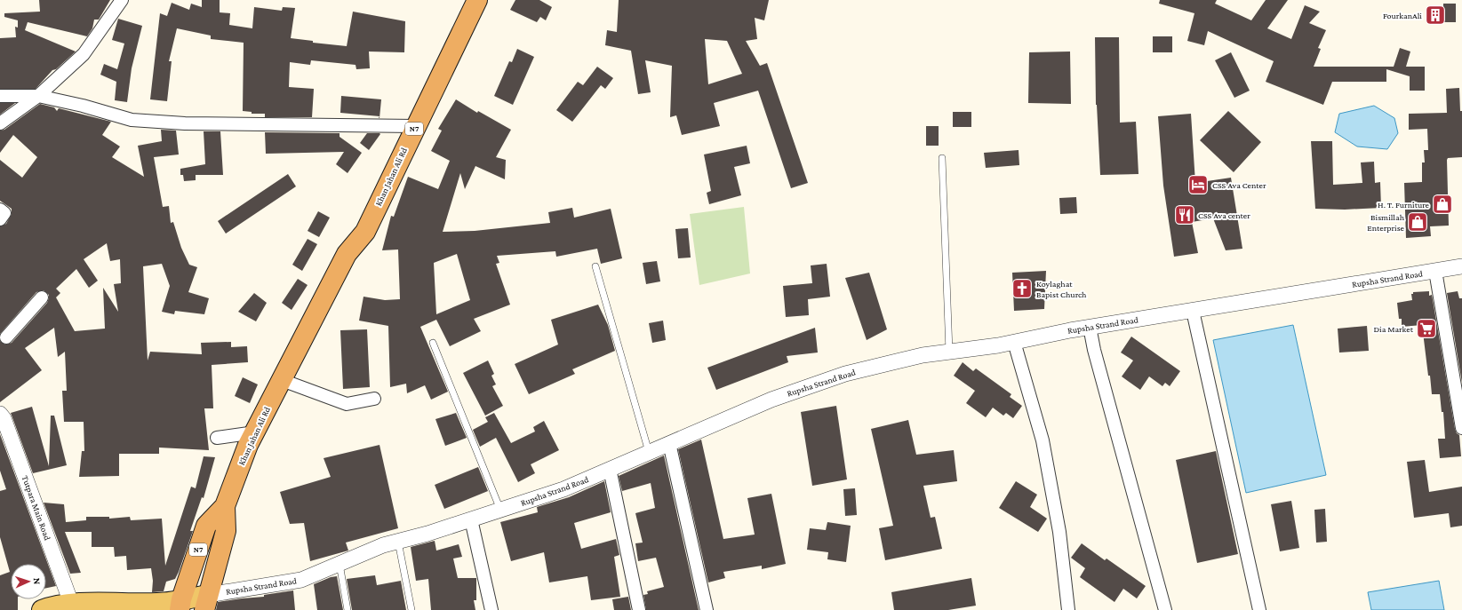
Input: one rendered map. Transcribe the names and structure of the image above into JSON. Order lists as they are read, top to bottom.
{
  "streets": {
    "highway": ["N7", "Khan Jahan Ali Rd"],
    "street": ["Rupsha Strand Road", "Tutpara Main Road"]
  },
  "crossings": [
    ["Khan Jahan Ali Rd", "Rupsha Strand Road"]
  ],
  "places": {
    "building": ["FourkanAli"],
    "hotel": ["CSS Ava Center"],
    "shop": ["H. T. Furniture", "Bismillah Enterprise"],
    "restaurant": ["CSS Ava center"],
    "church": ["Koylaghat Bapist Church"],
    "supermarket": ["Dia Market"]
  },
  "north": "right"
}
